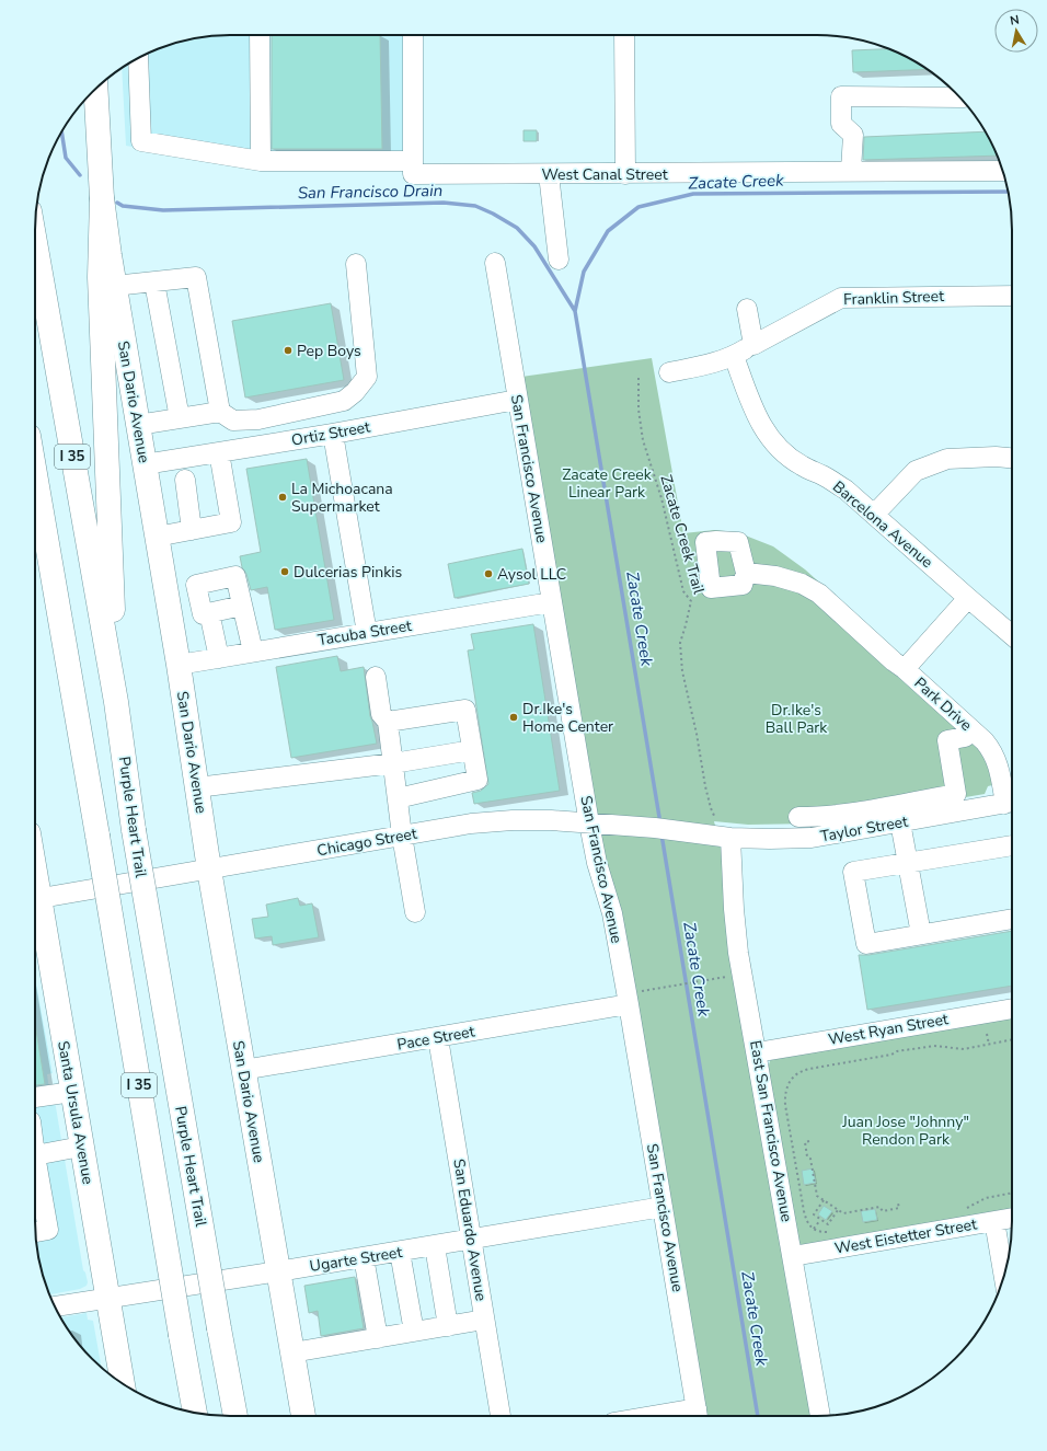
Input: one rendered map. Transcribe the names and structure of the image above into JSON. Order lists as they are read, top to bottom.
{
  "streets": {
    "main road": [
      "San Dario Avenue",
      "I 35",
      "Purple Heart Trail",
      "Santa Ursula Avenue"
    ],
    "street": [
      "West Canal Street",
      "Franklin Street",
      "Ortiz Street",
      "San Francisco Avenue",
      "Barcelona Avenue",
      "Tacuba Street",
      "Park Drive",
      "Taylor Street",
      "Chicago Street",
      "West Ryan Street",
      "Pace Street",
      "East San Francisco Avenue",
      "San Eduardo Avenue",
      "West Eistetter Street",
      "Ugarte Street"
    ],
    "path": ["Zacate Creek Trail"]
  },
  "crossings": [
    ["Franklin Street", "Barcelona Avenue"],
    ["San Dario Avenue", "Ortiz Street"],
    ["San Dario Avenue", "Tacuba Street"],
    ["San Dario Avenue", "Chicago Street"],
    ["San Dario Avenue", "Pace Street"],
    ["San Dario Avenue", "Ugarte Street"],
    ["Ortiz Street", "San Francisco Avenue"],
    ["San Francisco Avenue", "Tacuba Street"],
    ["San Francisco Avenue", "Chicago Street"],
    ["San Francisco Avenue", "Pace Street"],
    ["San Francisco Avenue", "Ugarte Street"],
    ["Barcelona Avenue", "Park Drive"],
    ["Zacate Creek Trail", "Taylor Street"],
    ["Zacate Creek Trail", "Chicago Street"],
    ["Zacate Creek Trail", "East San Francisco Avenue"],
    ["Park Drive", "Taylor Street"],
    ["Taylor Street", "Chicago Street"],
    ["Taylor Street", "East San Francisco Avenue"],
    ["Chicago Street", "East San Francisco Avenue"],
    ["West Ryan Street", "East San Francisco Avenue"],
    ["Pace Street", "San Eduardo Avenue"],
    ["Santa Ursula Avenue", "Ugarte Street"],
    ["East San Francisco Avenue", "West Eistetter Street"],
    ["San Eduardo Avenue", "Ugarte Street"]
  ],
  "water": ["Zacate Creek", "San Francisco Drain"],
  "parks": ["Zacate Creek Linear Park", "Dr.Ike's Ball Park", "Juan Jose \"Johnny\" Rendon Park"],
  "places": [
    "Pep Boys",
    "La Michoacana Supermarket",
    "Dulcerias Pinkis",
    "Aysol LLC",
    "Dr.Ike's Home Center"
  ],
  "north": "top"
}
